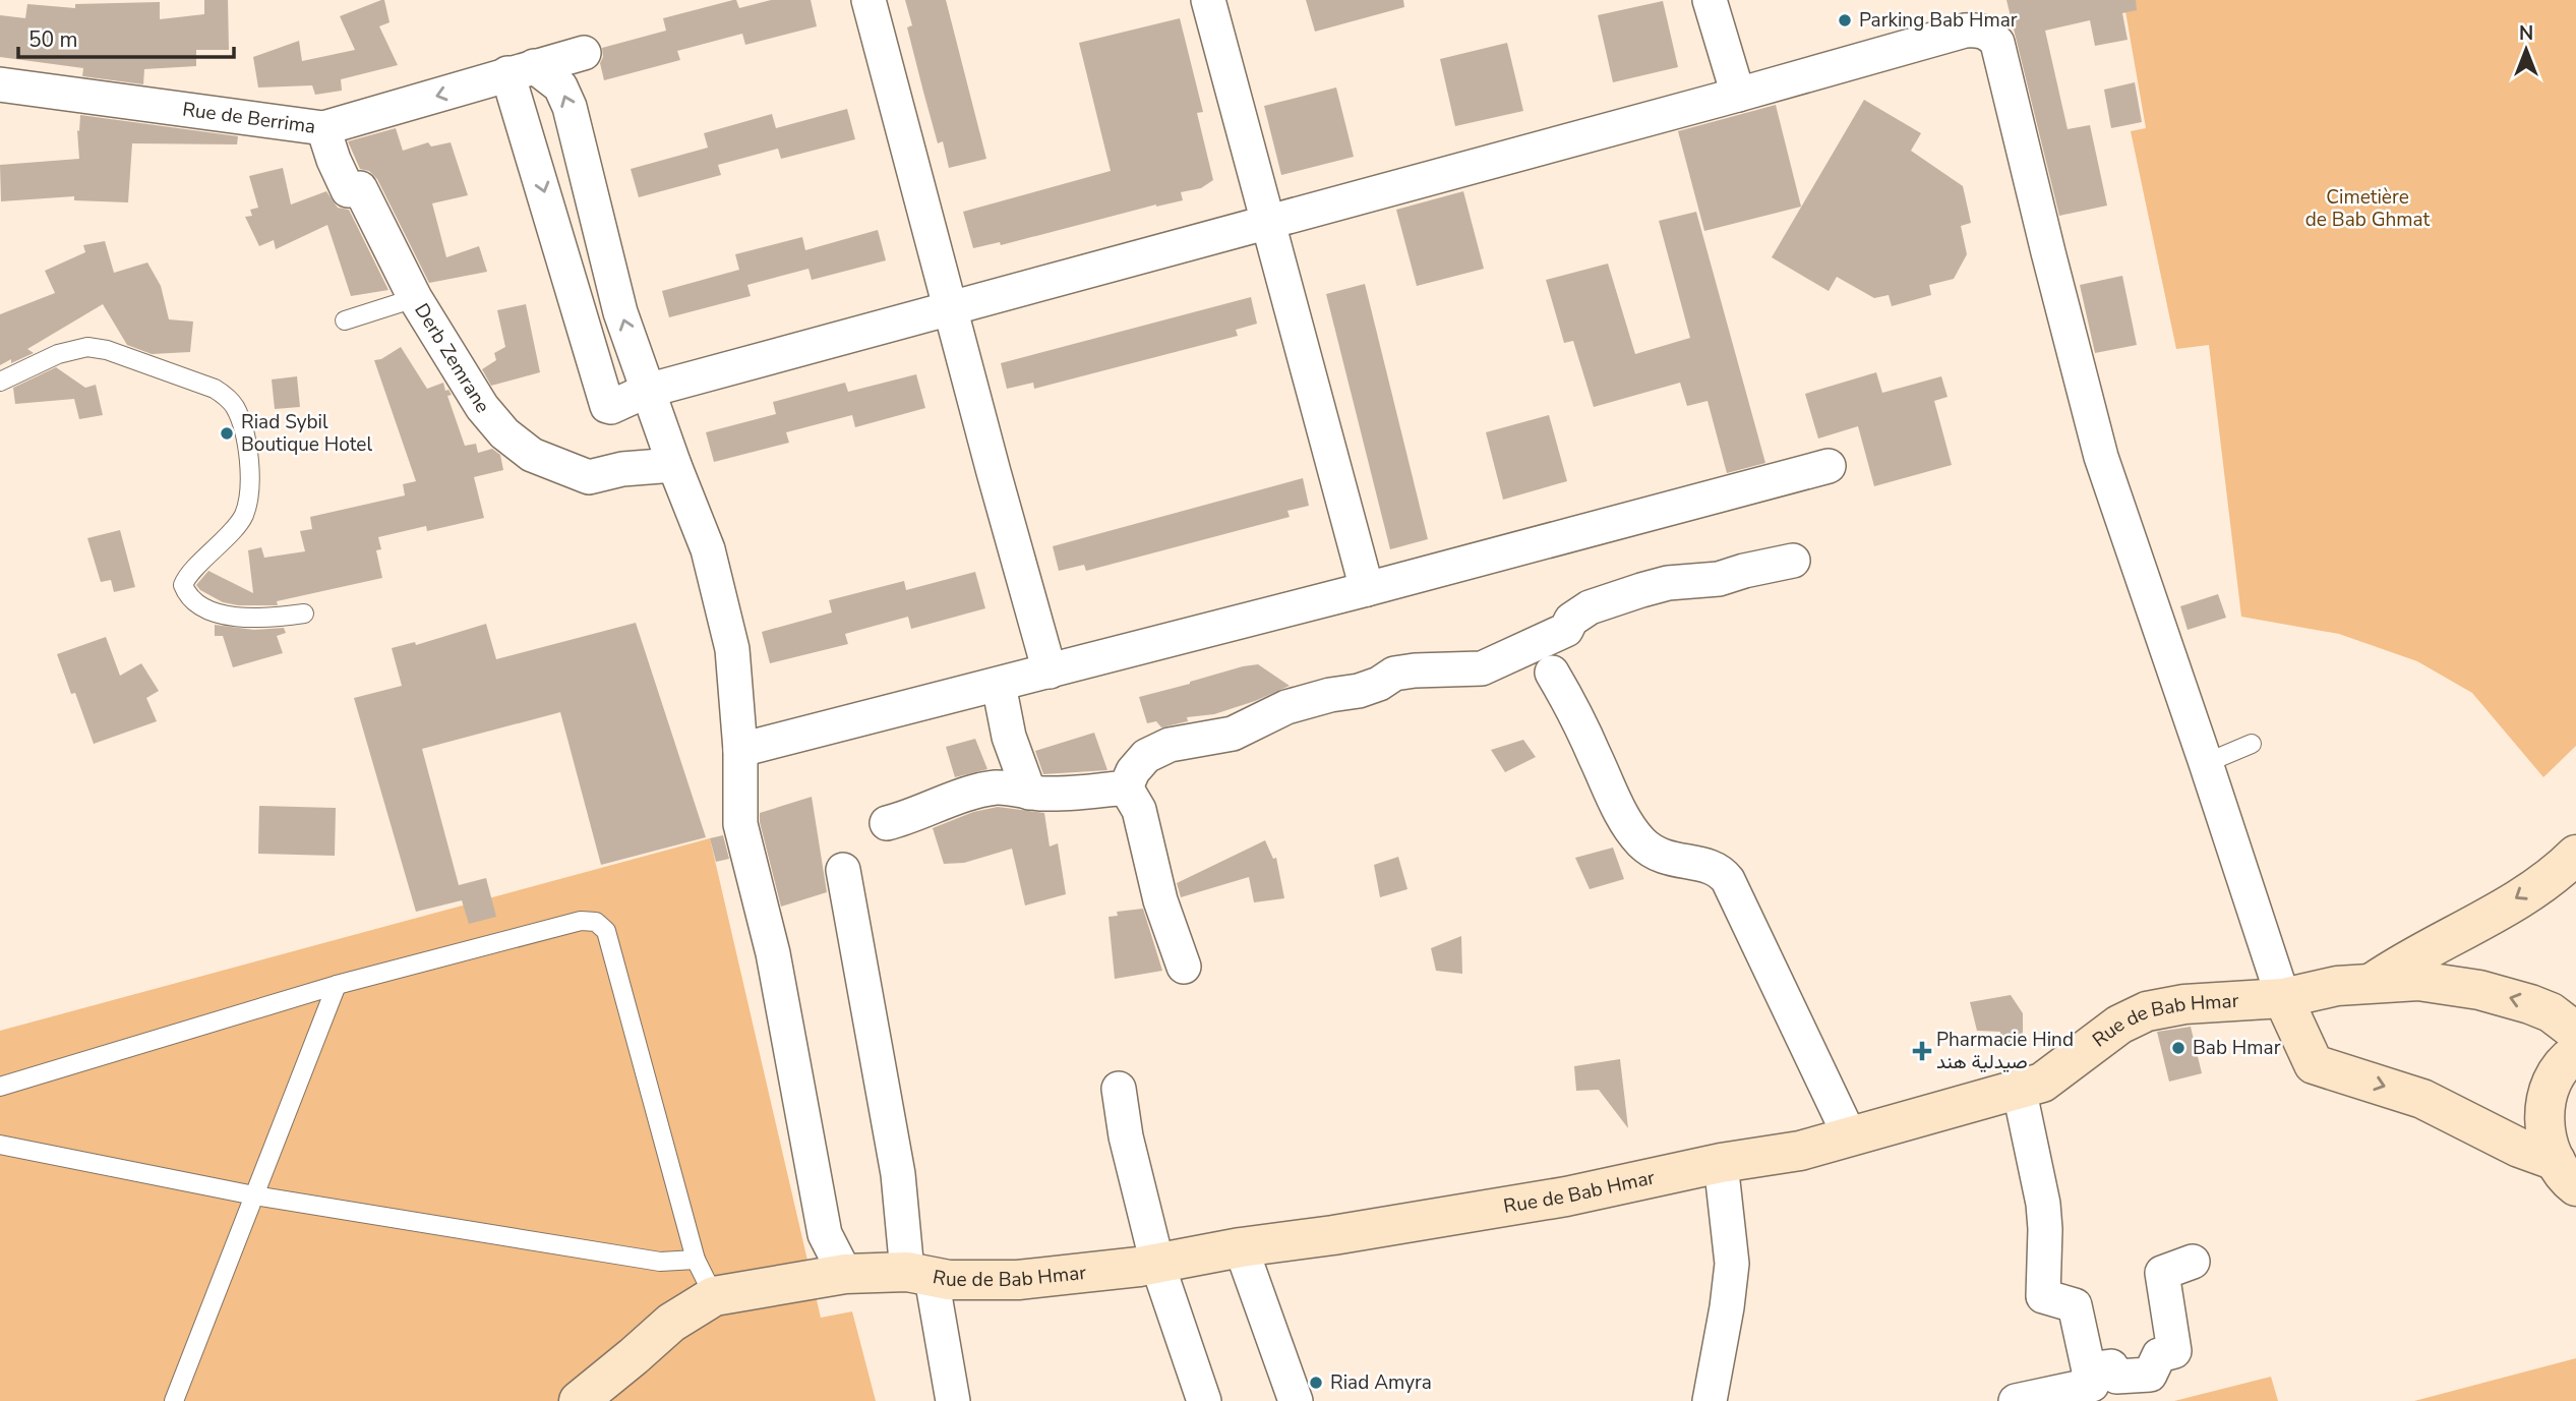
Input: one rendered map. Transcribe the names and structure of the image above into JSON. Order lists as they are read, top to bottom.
{
  "streets": {
    "main road": ["Rue de Bab Hmar"],
    "street": ["Rue de Berrima", "Derb Zemrane"]
  },
  "crossings": [
    ["Rue de Berrima", "Derb Zemrane"]
  ],
  "parks": ["Cimetière de Bab Ghmat"],
  "places": {
    "other": [
      "Parking Bab Hmar",
      "Riad Sybil Boutique Hotel",
      "Bab Hmar",
      "Riad Amyra"
    ],
    "health": ["Pharmacie Hind صيدلية هند"]
  },
  "scale_bar": "50 m",
  "north": "top"
}
